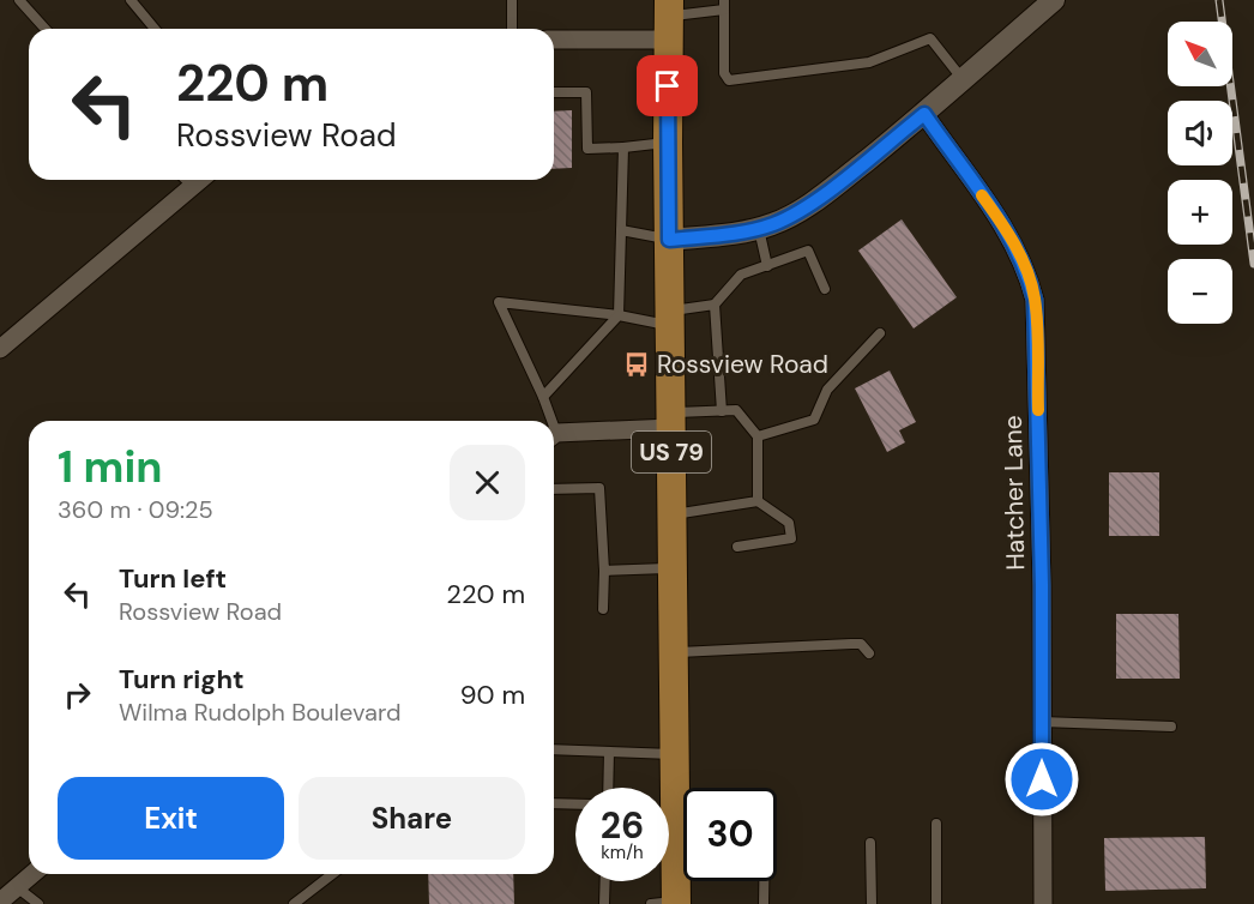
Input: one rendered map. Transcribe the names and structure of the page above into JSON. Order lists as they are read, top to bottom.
{
  "streets": {
    "highway": ["US 79"],
    "street": ["Hatcher Lane"]
  },
  "places": {
    "bus stop": ["Rossview Road"]
  },
  "north": "top left",
  "page": {
    "map_buttons": ["+", "−"],
    "turn": ["220 m", "Rossview Road"],
    "heading": ["1 min", "360 m · 09:25"],
    "list": [
      {
        "name": "Turn left",
        "note": "Rossview Road",
        "value": "220 m"
      },
      {
        "name": "Turn right",
        "note": "Wilma Rudolph Boulevard",
        "value": "90 m"
      }
    ],
    "buttons": ["Exit", "Share"],
    "speed": "26 km/h",
    "limit": "30"
  }
}
